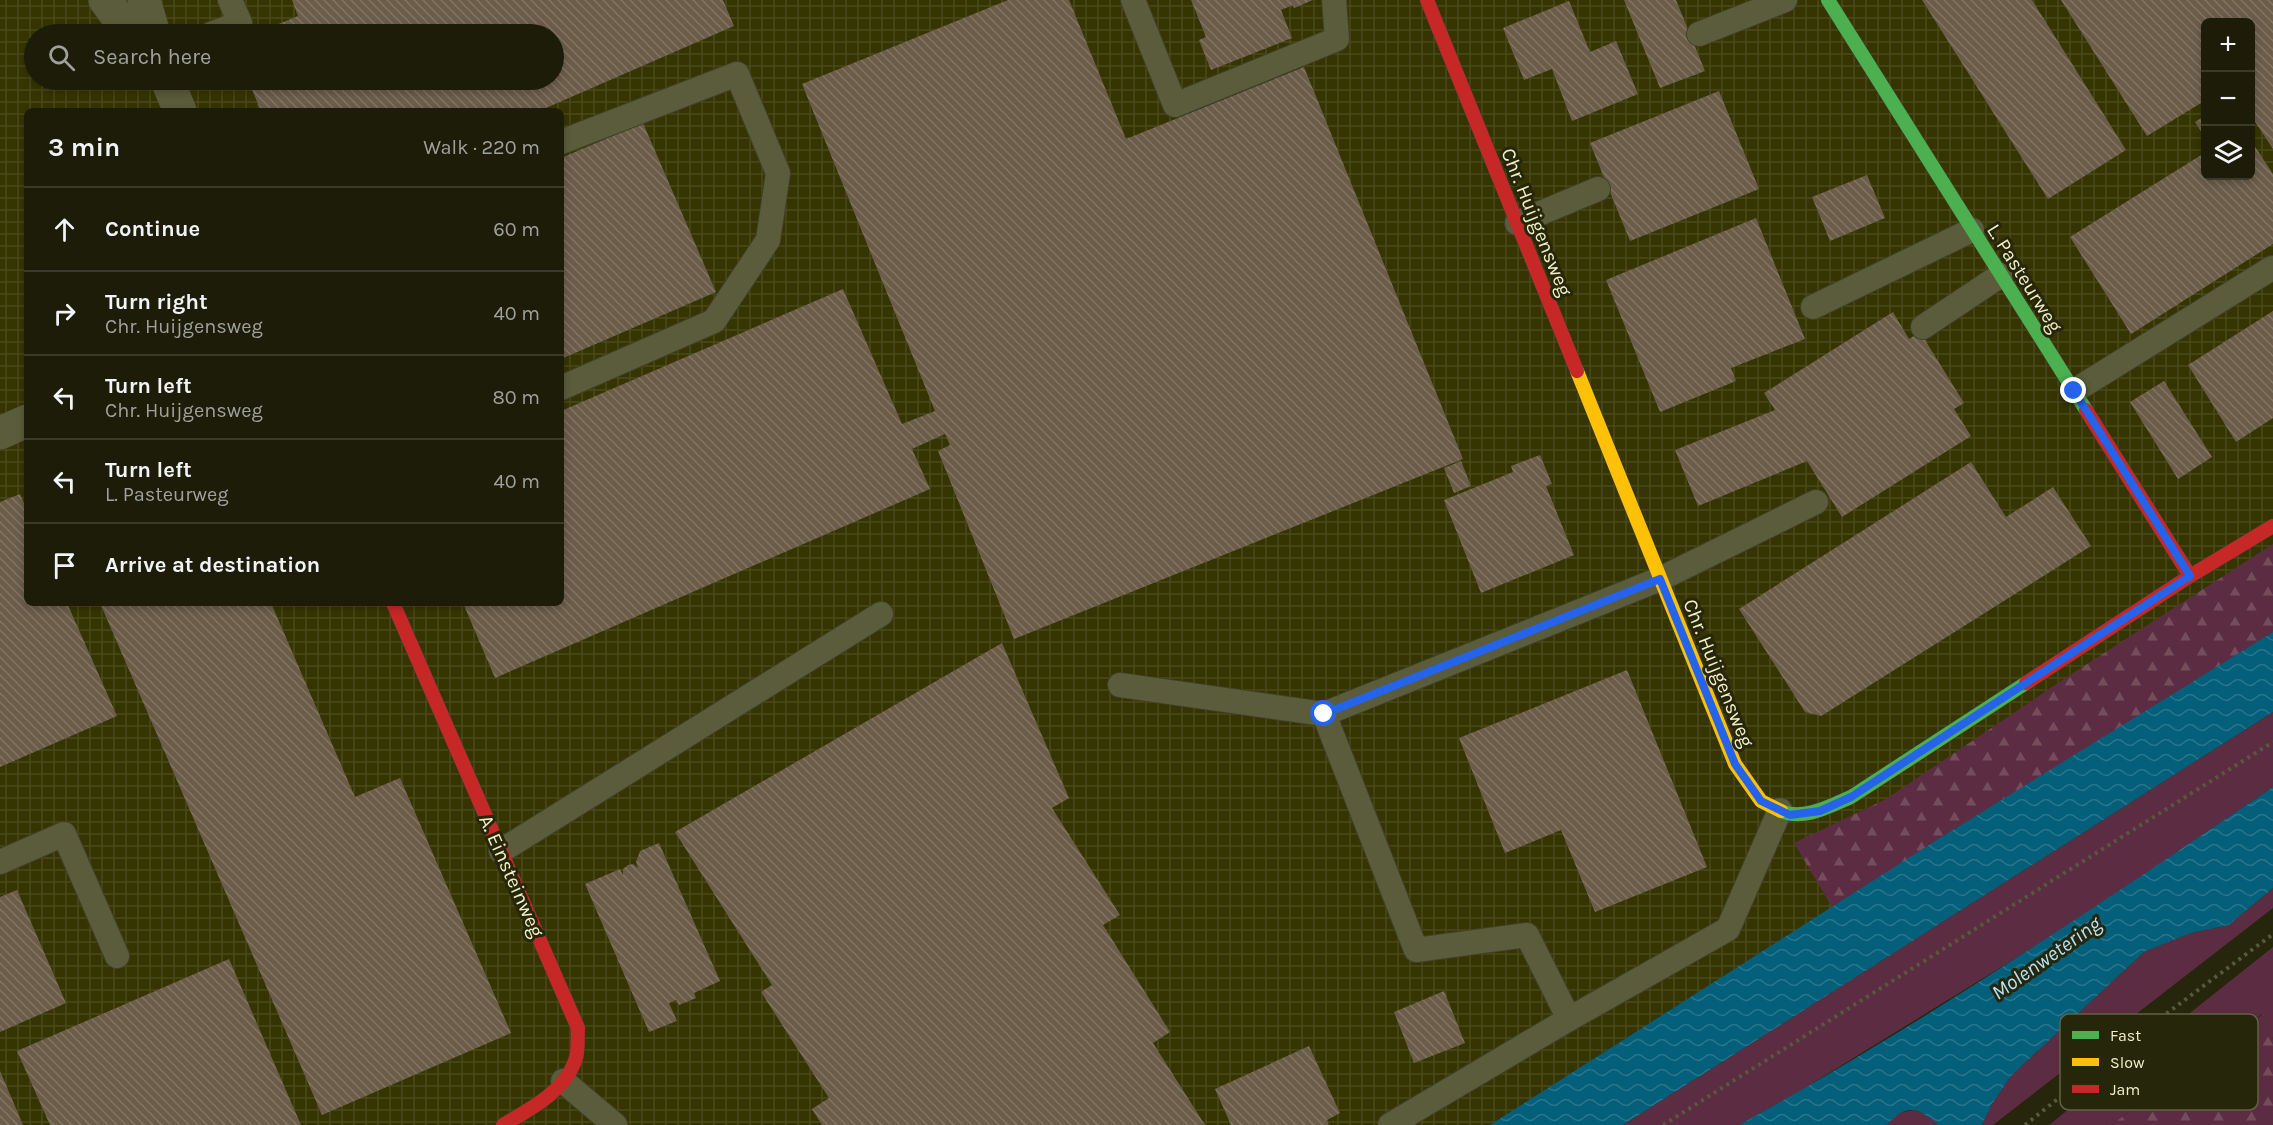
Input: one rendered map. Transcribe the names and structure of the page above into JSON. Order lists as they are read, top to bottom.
{
  "streets": {
    "street": ["Chr. Huijgensweg", "L. Pasteurweg", "A. Einsteinweg"]
  },
  "crossings": [
    ["Chr. Huijgensweg", "L. Pasteurweg"]
  ],
  "water": ["Molenwetering"],
  "legend": ["Fast", "Slow", "Jam"],
  "page": {
    "map_buttons": ["+", "−"],
    "search": "Search here",
    "heading": ["3 min", "Walk · 220 m"],
    "list": [
      ["Continue", "60 m"],
      ["Turn right", "Chr. Huijgensweg", "40 m"],
      ["Turn left", "Chr. Huijgensweg", "80 m"],
      ["Turn left", "L. Pasteurweg", "40 m"],
      "Arrive at destination"
    ]
  }
}
